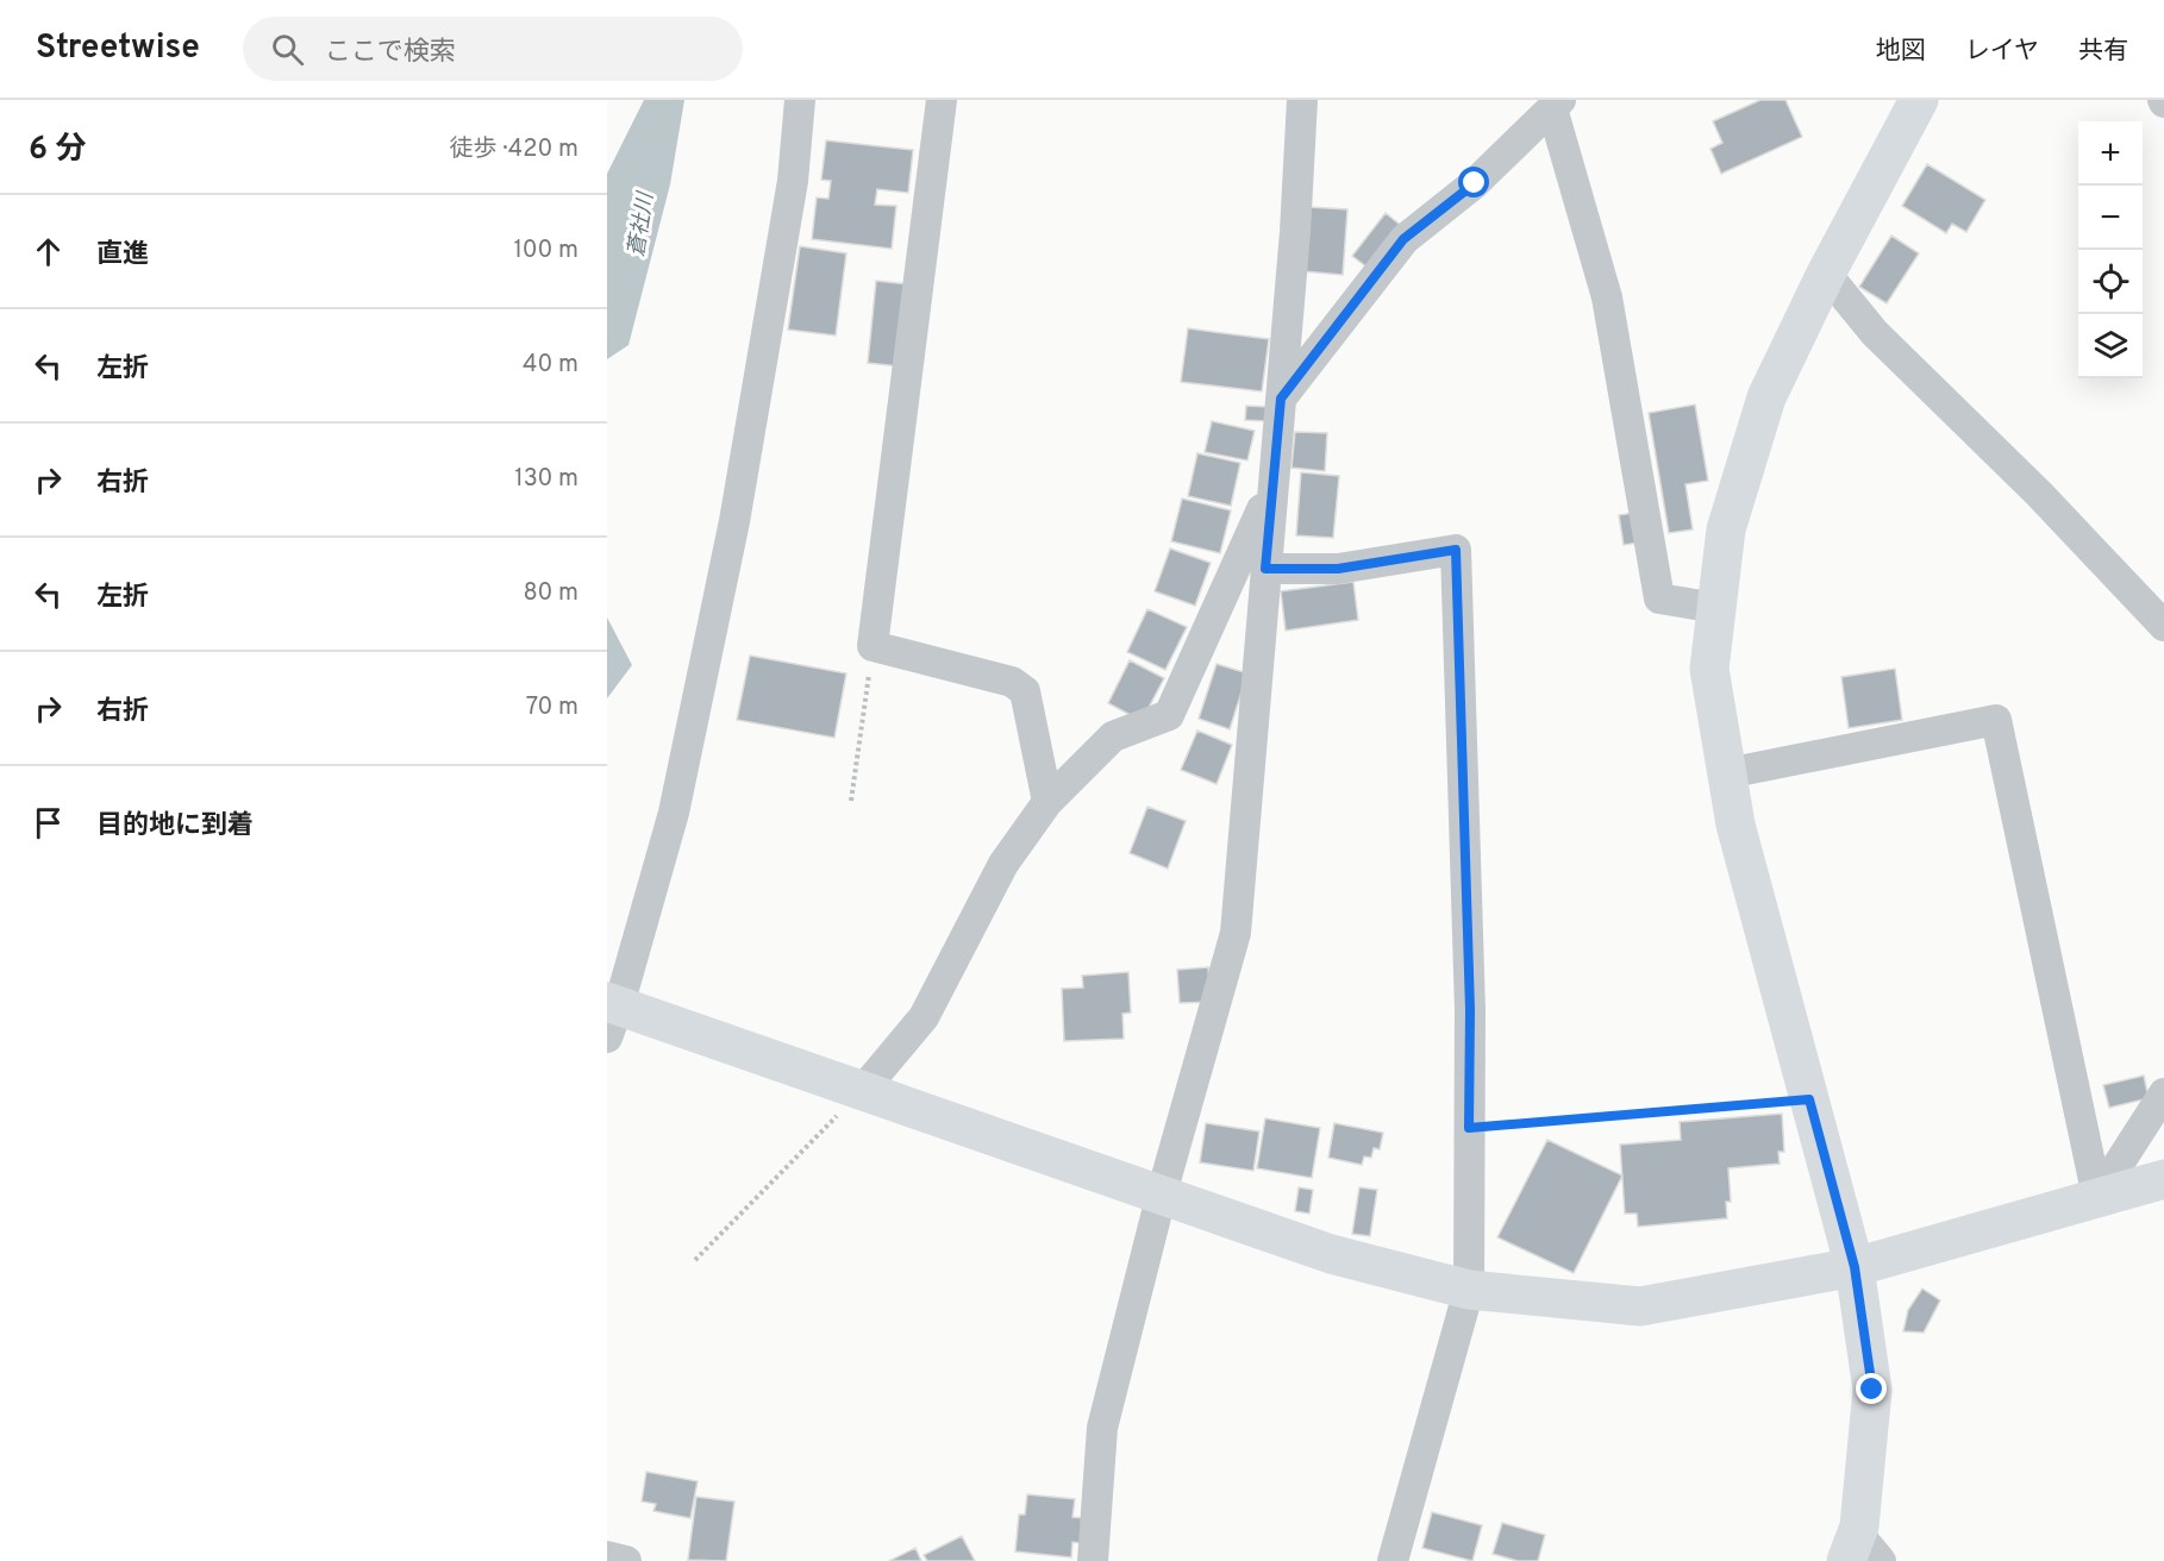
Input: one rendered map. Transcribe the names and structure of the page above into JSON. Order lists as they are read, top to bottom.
{
  "water": ["蒼社川"],
  "page": {
    "header": "Streetwise",
    "search": "ここで検索",
    "nav": ["地図", "レイヤ", "共有"],
    "heading": ["6 分", "徒歩 · 420 m"],
    "map_buttons": ["+", "−"],
    "list": [
      ["直進", "100 m"],
      ["左折", "40 m"],
      ["右折", "130 m"],
      ["左折", "80 m"],
      ["右折", "70 m"],
      "目的地に到着"
    ]
  }
}
